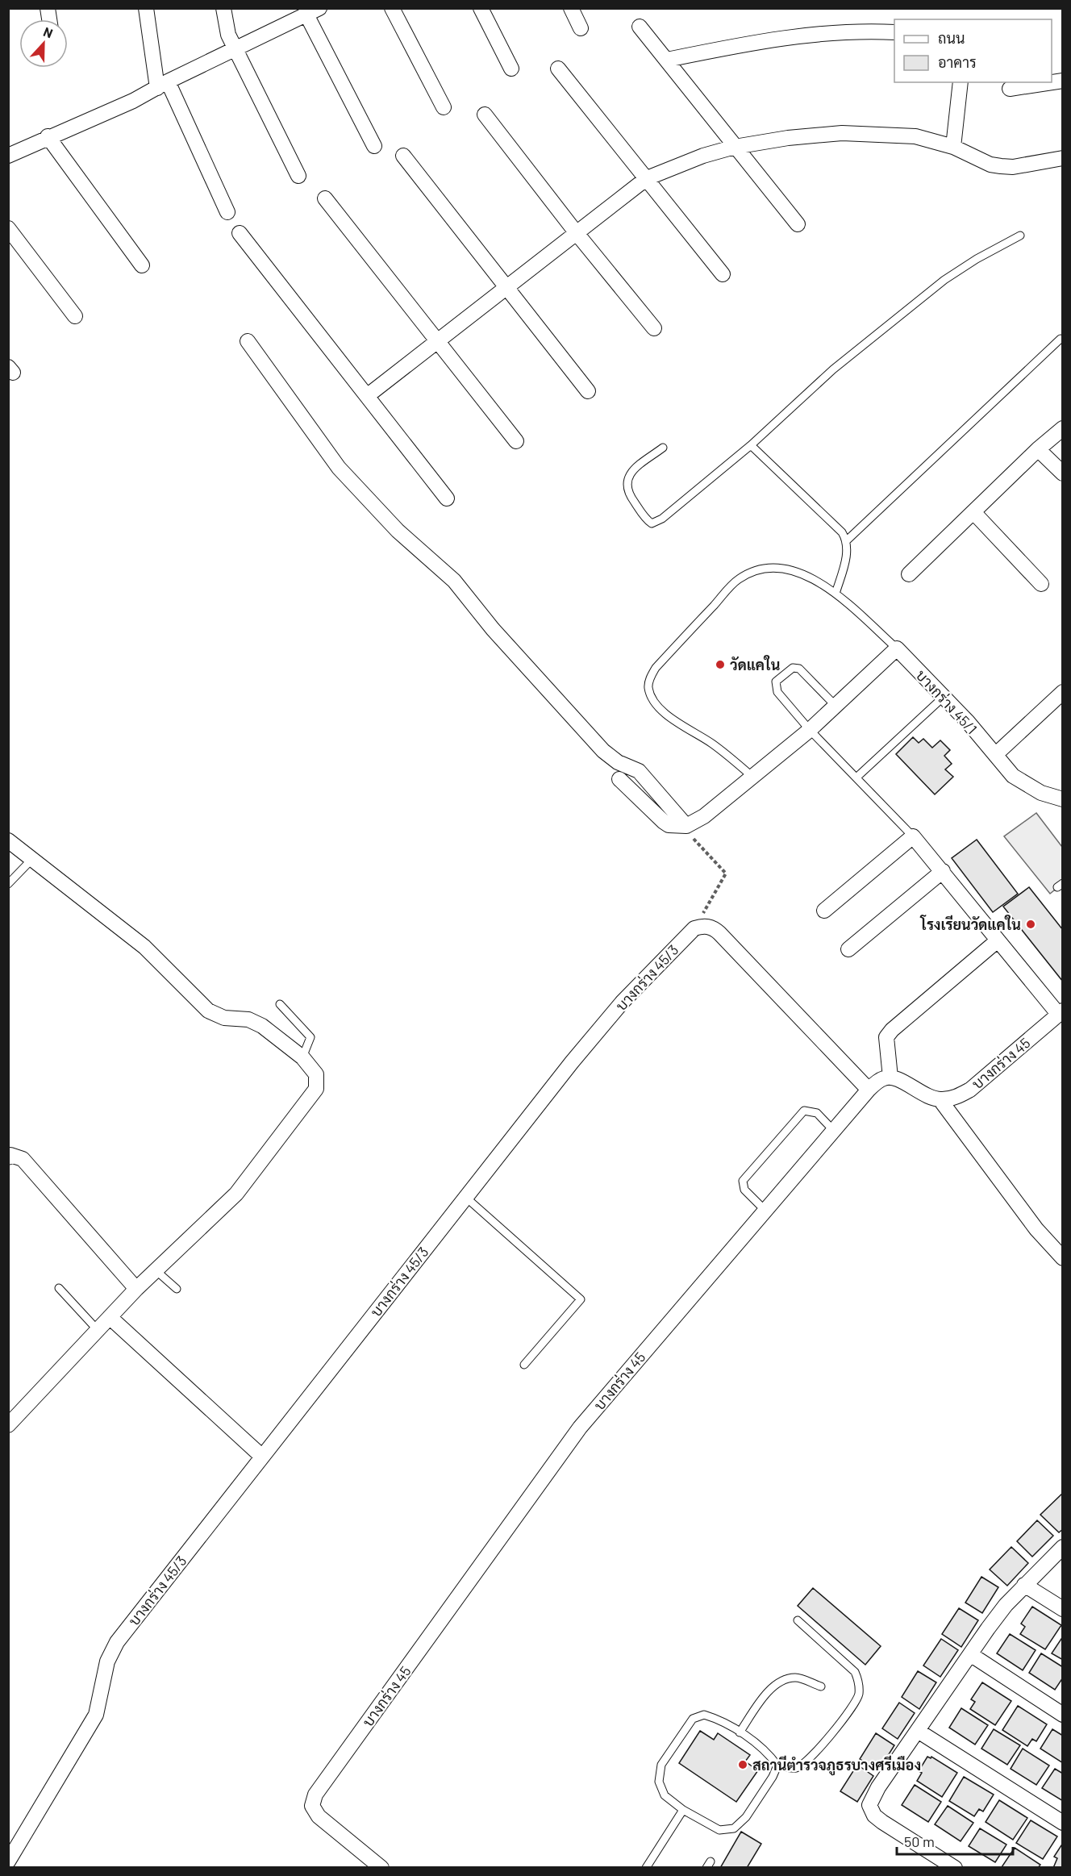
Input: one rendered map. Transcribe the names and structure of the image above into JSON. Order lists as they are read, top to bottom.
{
  "streets": {
    "street": ["บางกร่าง 45/1", "บางกร่าง 45/3", "บางกร่าง 45"]
  },
  "places": ["วัดแคใน", "โรงเรียนวัดแคใน", "สถานีตำรวจภูธรบางศรีเมือง"],
  "legend": ["ถนน", "อาคาร"],
  "scale_bar": "50 m",
  "north": "top"
}
